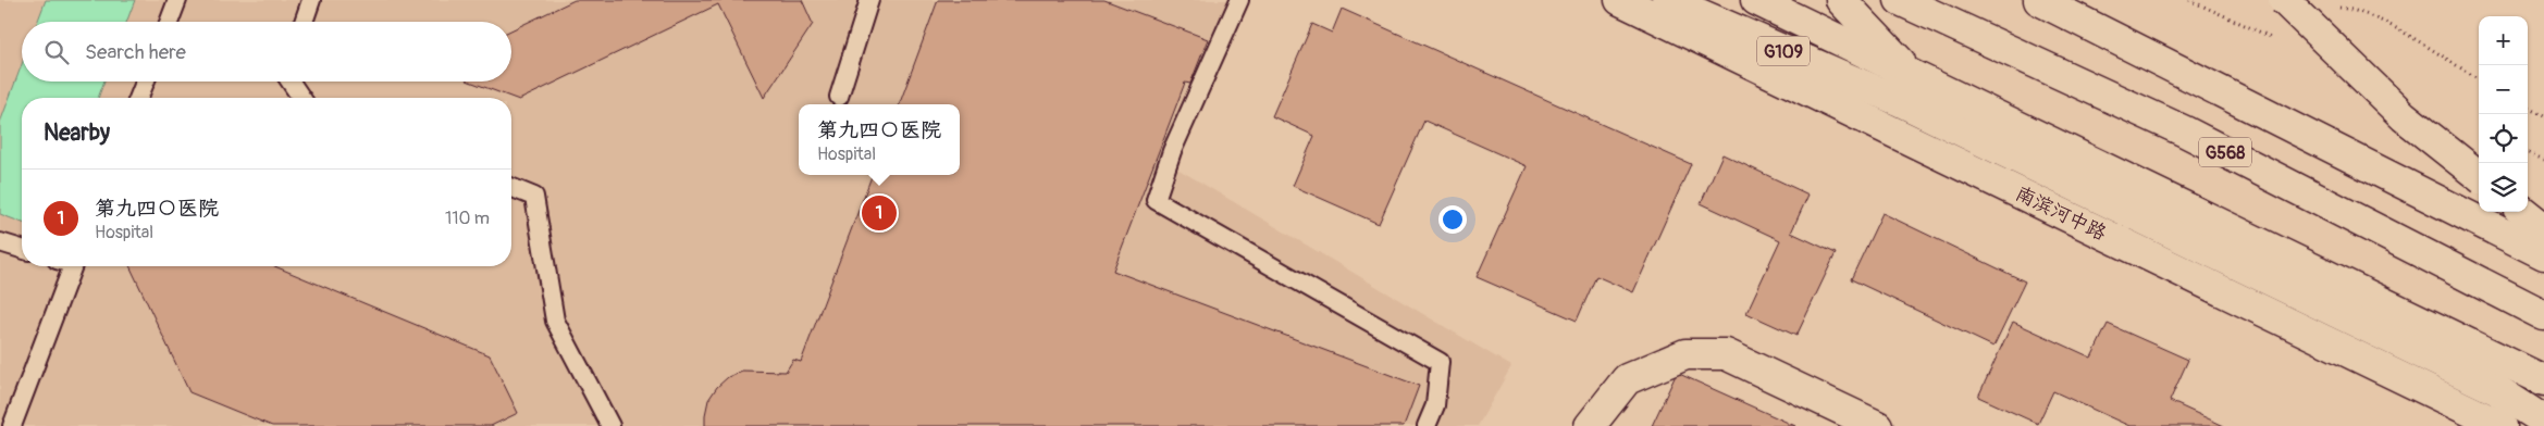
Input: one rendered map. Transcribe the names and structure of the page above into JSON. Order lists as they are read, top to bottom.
{
  "streets": {
    "main road": ["G109", "G568", "南滨河中路"]
  },
  "page": {
    "map_buttons": ["+", "−"],
    "search": "Search here",
    "heading": "Nearby",
    "popup": ["第九四〇医院", "Hospital"],
    "list": [
      {
        "mark": "1",
        "name": "第九四〇医院",
        "note": "Hospital",
        "value": "110 m"
      }
    ],
    "pins": "1"
  }
}
